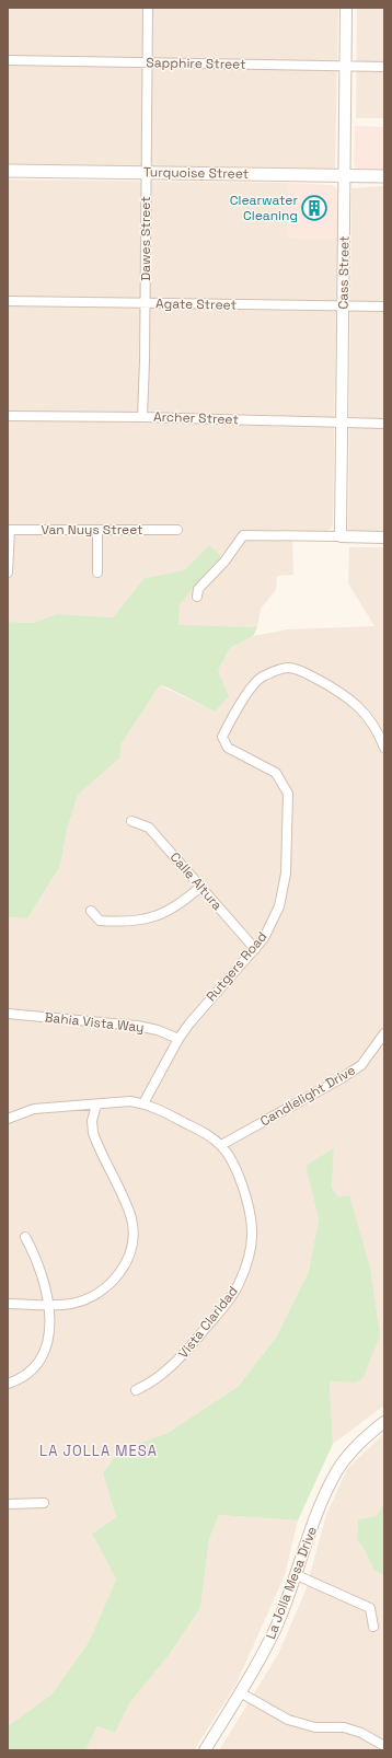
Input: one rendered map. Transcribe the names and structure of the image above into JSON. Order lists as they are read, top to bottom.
{
  "streets": {
    "main road": ["Turquoise Street"],
    "street": [
      "Sapphire Street",
      "Dawes Street",
      "Cass Street",
      "Agate Street",
      "Archer Street",
      "Van Nuys Street",
      "Calle Altura",
      "Rutgers Road",
      "Bahia Vista Way",
      "Candlelight Drive",
      "Vista Claridad",
      "La Jolla Mesa Drive"
    ]
  },
  "crossings": [
    ["Sapphire Street", "Dawes Street"],
    ["Sapphire Street", "Cass Street"],
    ["Turquoise Street", "Dawes Street"],
    ["Turquoise Street", "Cass Street"],
    ["Dawes Street", "Agate Street"],
    ["Dawes Street", "Archer Street"],
    ["Cass Street", "Agate Street"],
    ["Cass Street", "Archer Street"],
    ["Calle Altura", "Rutgers Road"],
    ["Rutgers Road", "Bahia Vista Way"],
    ["Rutgers Road", "Vista Claridad"],
    ["Candlelight Drive", "Vista Claridad"]
  ],
  "districts": ["LA JOLLA MESA"],
  "places": {
    "building": ["Clearwater Cleaning"]
  }
}
